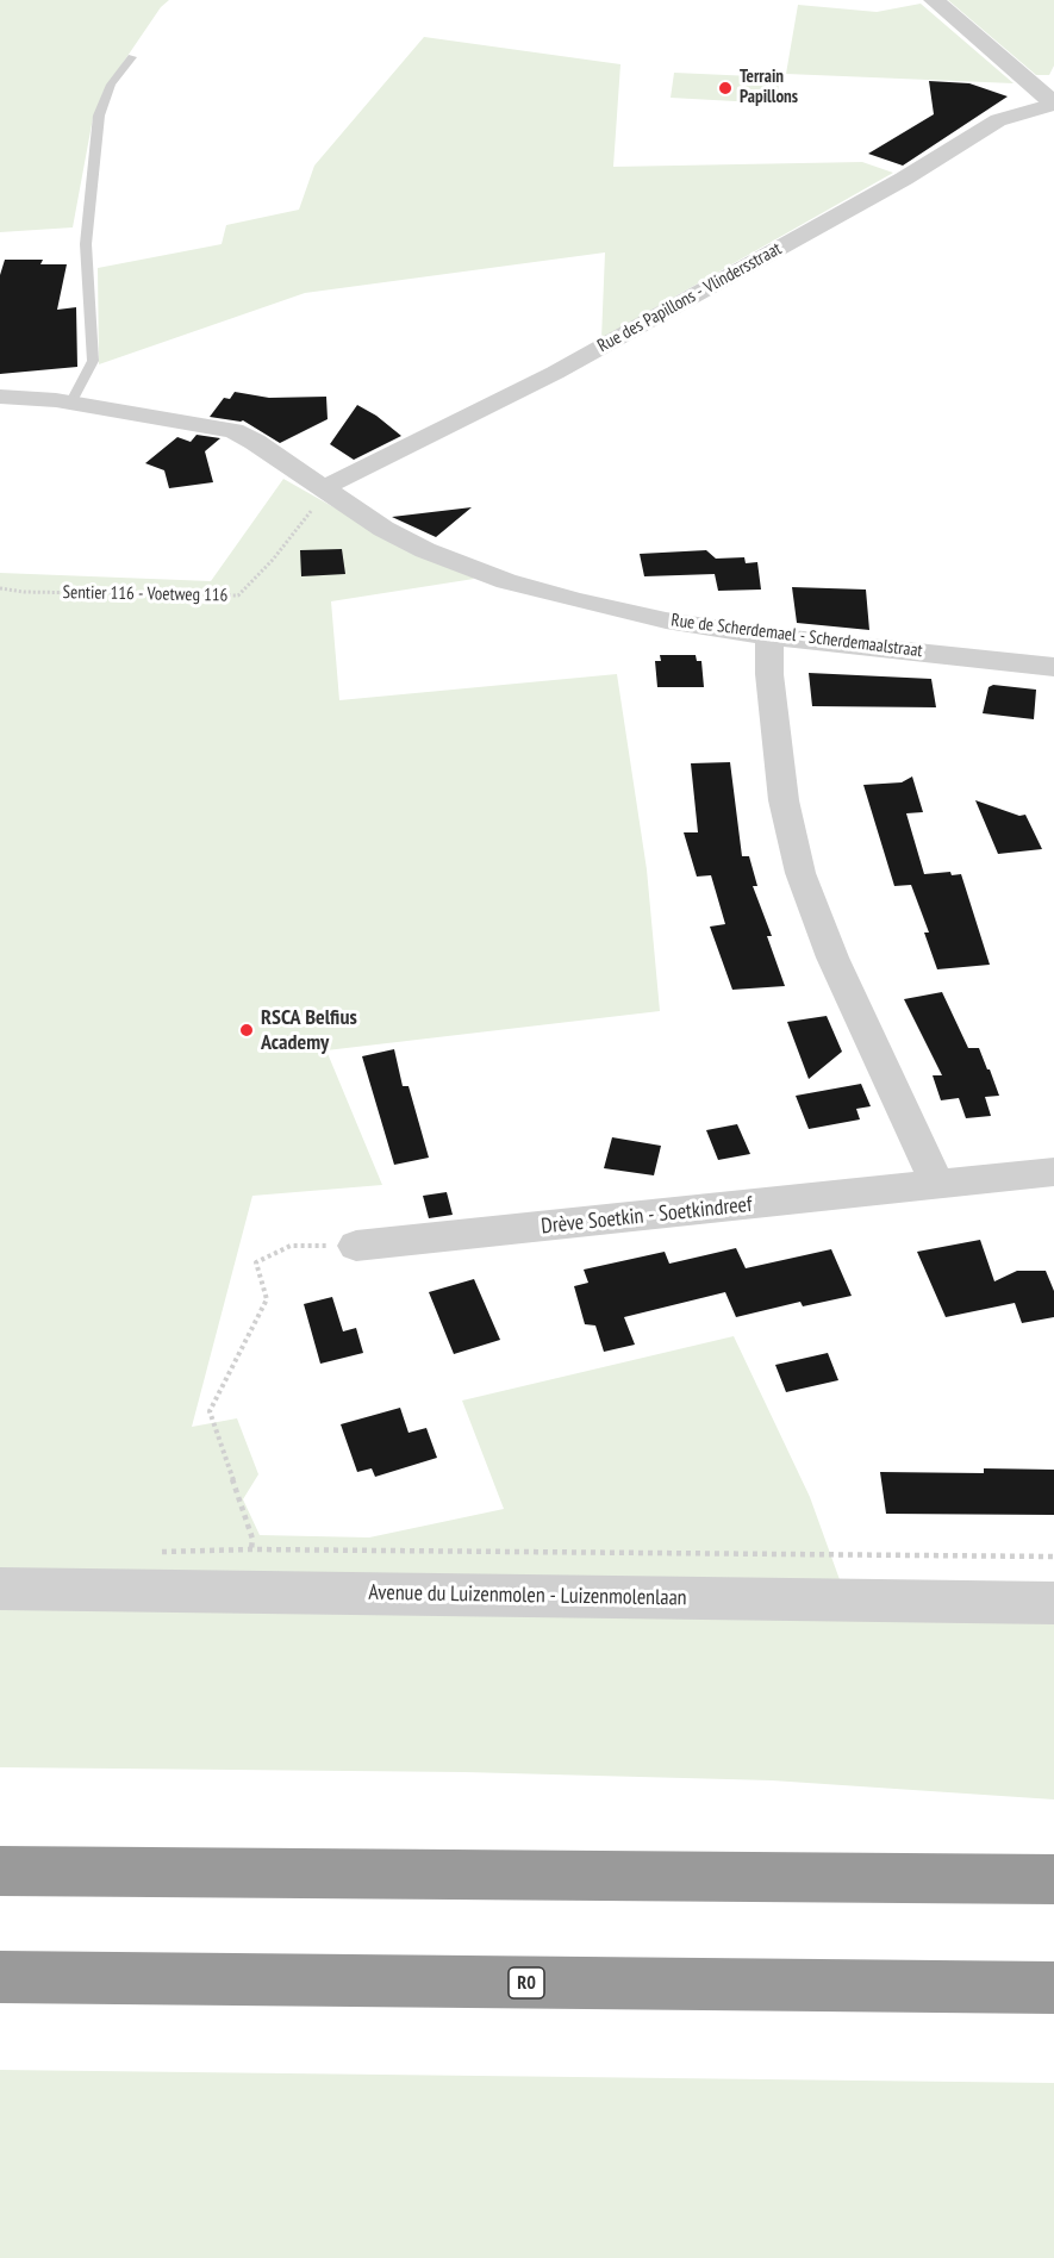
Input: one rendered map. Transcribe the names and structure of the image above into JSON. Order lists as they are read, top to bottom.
{
  "streets": {
    "highway": ["R0"],
    "street": [
      "Rue des Papillons - Vlindersstraat",
      "Rue de Scherdemael - Scherdemaalstraat",
      "Drève Soetkin - Soetkindreef",
      "Avenue du Luizenmolen - Luizenmolenlaan"
    ],
    "path": ["Sentier 116 - Voetweg 116"]
  },
  "crossings": [
    ["Rue des Papillons - Vlindersstraat", "Sentier 116 - Voetweg 116"],
    ["Rue des Papillons - Vlindersstraat", "Rue de Scherdemael - Scherdemaalstraat"],
    ["Sentier 116 - Voetweg 116", "Rue de Scherdemael - Scherdemaalstraat"]
  ],
  "places": ["Terrain Papillons", "RSCA Belfius Academy"]
}
